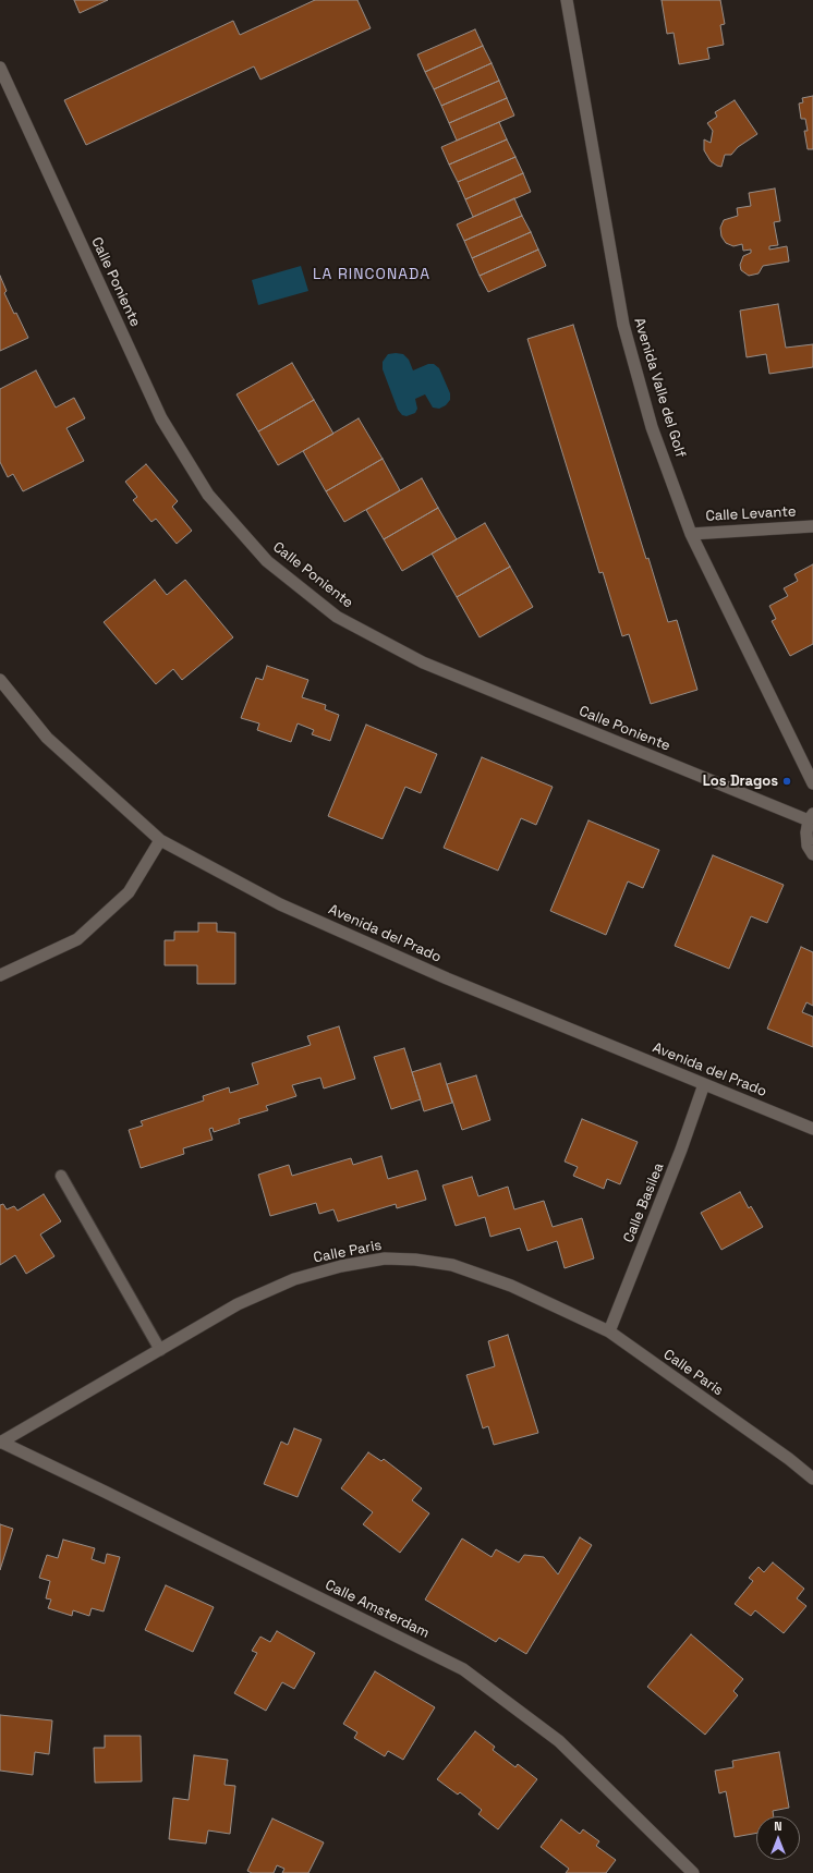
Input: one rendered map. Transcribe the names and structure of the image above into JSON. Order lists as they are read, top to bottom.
{
  "streets": {
    "street": [
      "Calle Poniente",
      "Avenida Valle del Golf",
      "Calle Levante",
      "Avenida del Prado",
      "Calle Basilea",
      "Calle Paris",
      "Calle Amsterdam"
    ]
  },
  "crossings": [
    ["Avenida Valle del Golf", "Calle Levante"],
    ["Avenida del Prado", "Calle Basilea"],
    ["Calle Basilea", "Calle Paris"],
    ["Calle Paris", "Calle Amsterdam"]
  ],
  "districts": ["LA RINCONADA"],
  "places": ["Los Dragos"],
  "north": "top"
}
